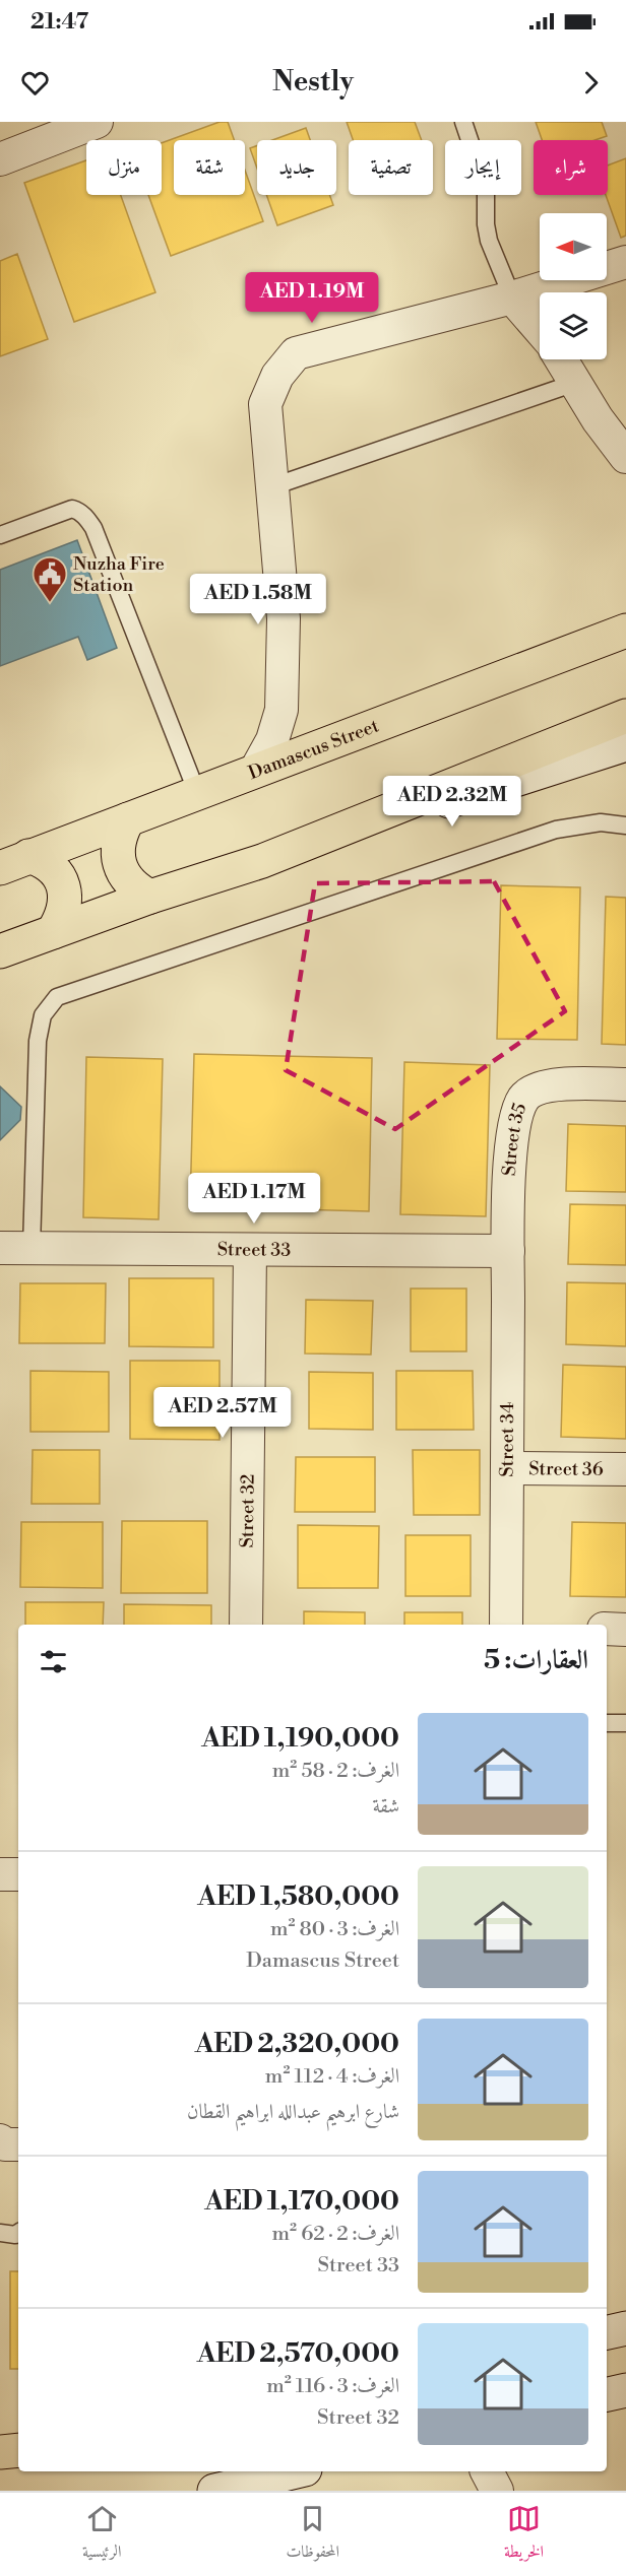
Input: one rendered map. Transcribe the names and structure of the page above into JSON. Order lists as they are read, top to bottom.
{
  "streets": {
    "main road": ["Damascus Street"],
    "street": [
      "Street 35",
      "Street 33",
      "Street 34",
      "Street 36",
      "Street 32"
    ]
  },
  "crossings": [
    ["Street 35", "Street 33"],
    ["Street 35", "Street 34"],
    ["Street 33", "Street 34"],
    ["Street 33", "Street 32"],
    ["Street 34", "Street 36"]
  ],
  "places": {
    "public building": ["Nuzha Fire Station"]
  },
  "north": "left",
  "page": {
    "status": "21:47",
    "header": "Nestly",
    "chip": [
      "شراء",
      "إيجار",
      "تصفية",
      "جديد",
      "شقة",
      "منزل"
    ],
    "price": [
      "AED 1.19M",
      "AED 1.58M",
      "AED 2.32M",
      "AED 1.17M",
      "AED 2.57M"
    ],
    "heading": "العقارات: 5",
    "list": [
      {
        "name": "AED 1,190,000",
        "note": "الغرف: 2 · 58 m² · شقة"
      },
      {
        "name": "AED 1,580,000",
        "note": "الغرف: 3 · 80 m² · Damascus Street"
      },
      {
        "name": "AED 2,320,000",
        "note": "الغرف: 4 · 112 m² · شارع ابرهيم عبدالله ابراهيم القطان"
      },
      {
        "name": "AED 1,170,000",
        "note": "الغرف: 2 · 62 m² · Street 33"
      },
      {
        "name": "AED 2,570,000",
        "note": "الغرف: 3 · 116 m² · Street 32"
      }
    ],
    "tabs": ["الخريطة", "المحفوظات", "الرئيسية"]
  }
}
